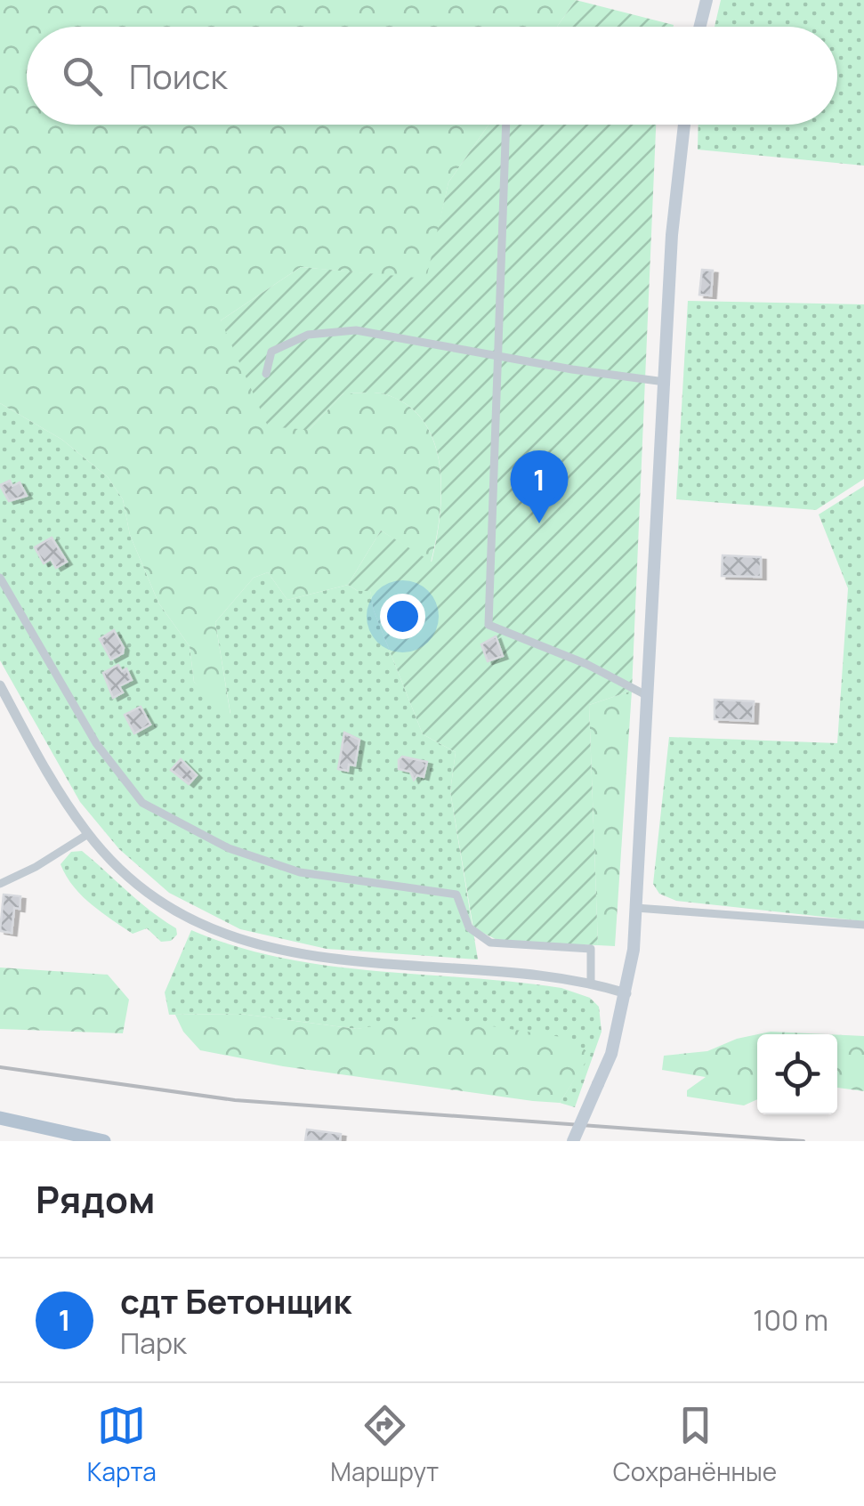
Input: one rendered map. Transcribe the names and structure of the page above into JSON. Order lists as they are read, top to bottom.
{
  "page": {
    "search": "Поиск",
    "pins": "1",
    "heading": "Рядом",
    "list": [
      {
        "mark": "1",
        "name": "сдт Бетонщик",
        "note": "Парк",
        "value": "100 m"
      }
    ],
    "nav": ["Карта", "Маршрут", "Сохранённые"]
  }
}
